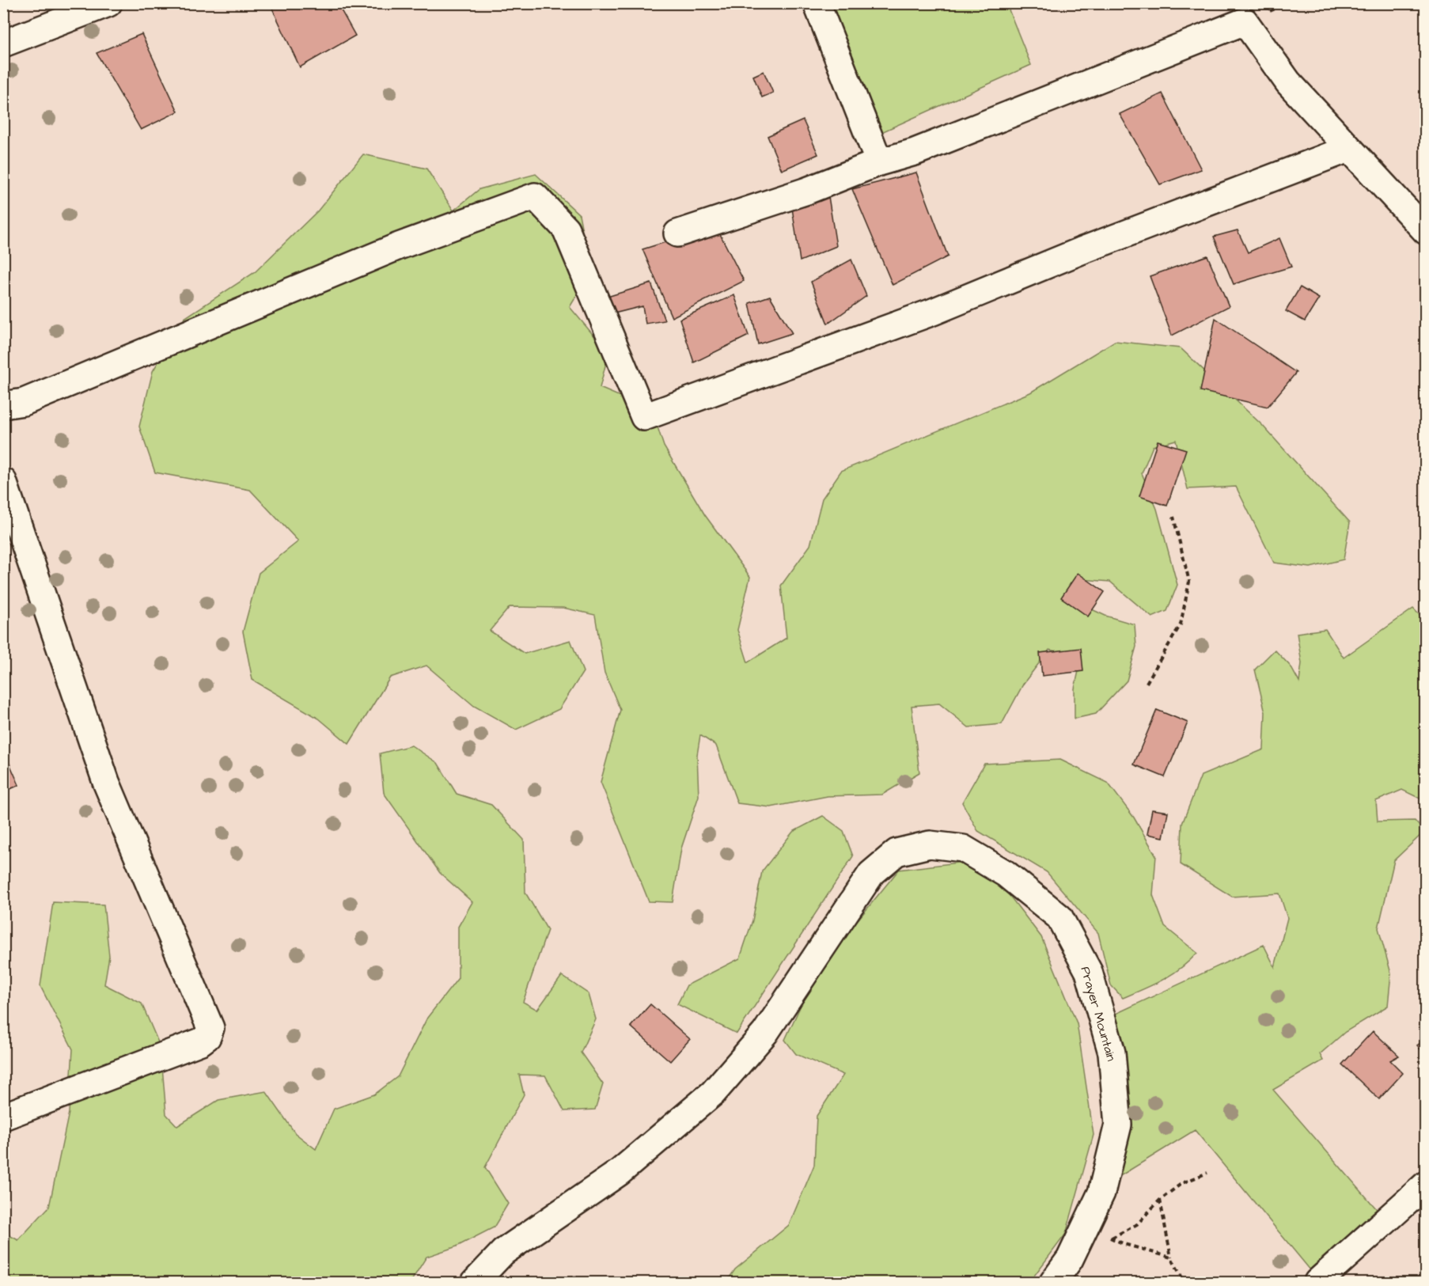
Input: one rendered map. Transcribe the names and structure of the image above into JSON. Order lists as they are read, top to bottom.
{
  "streets": {
    "street": ["Prayer Mountain"]
  }
}
